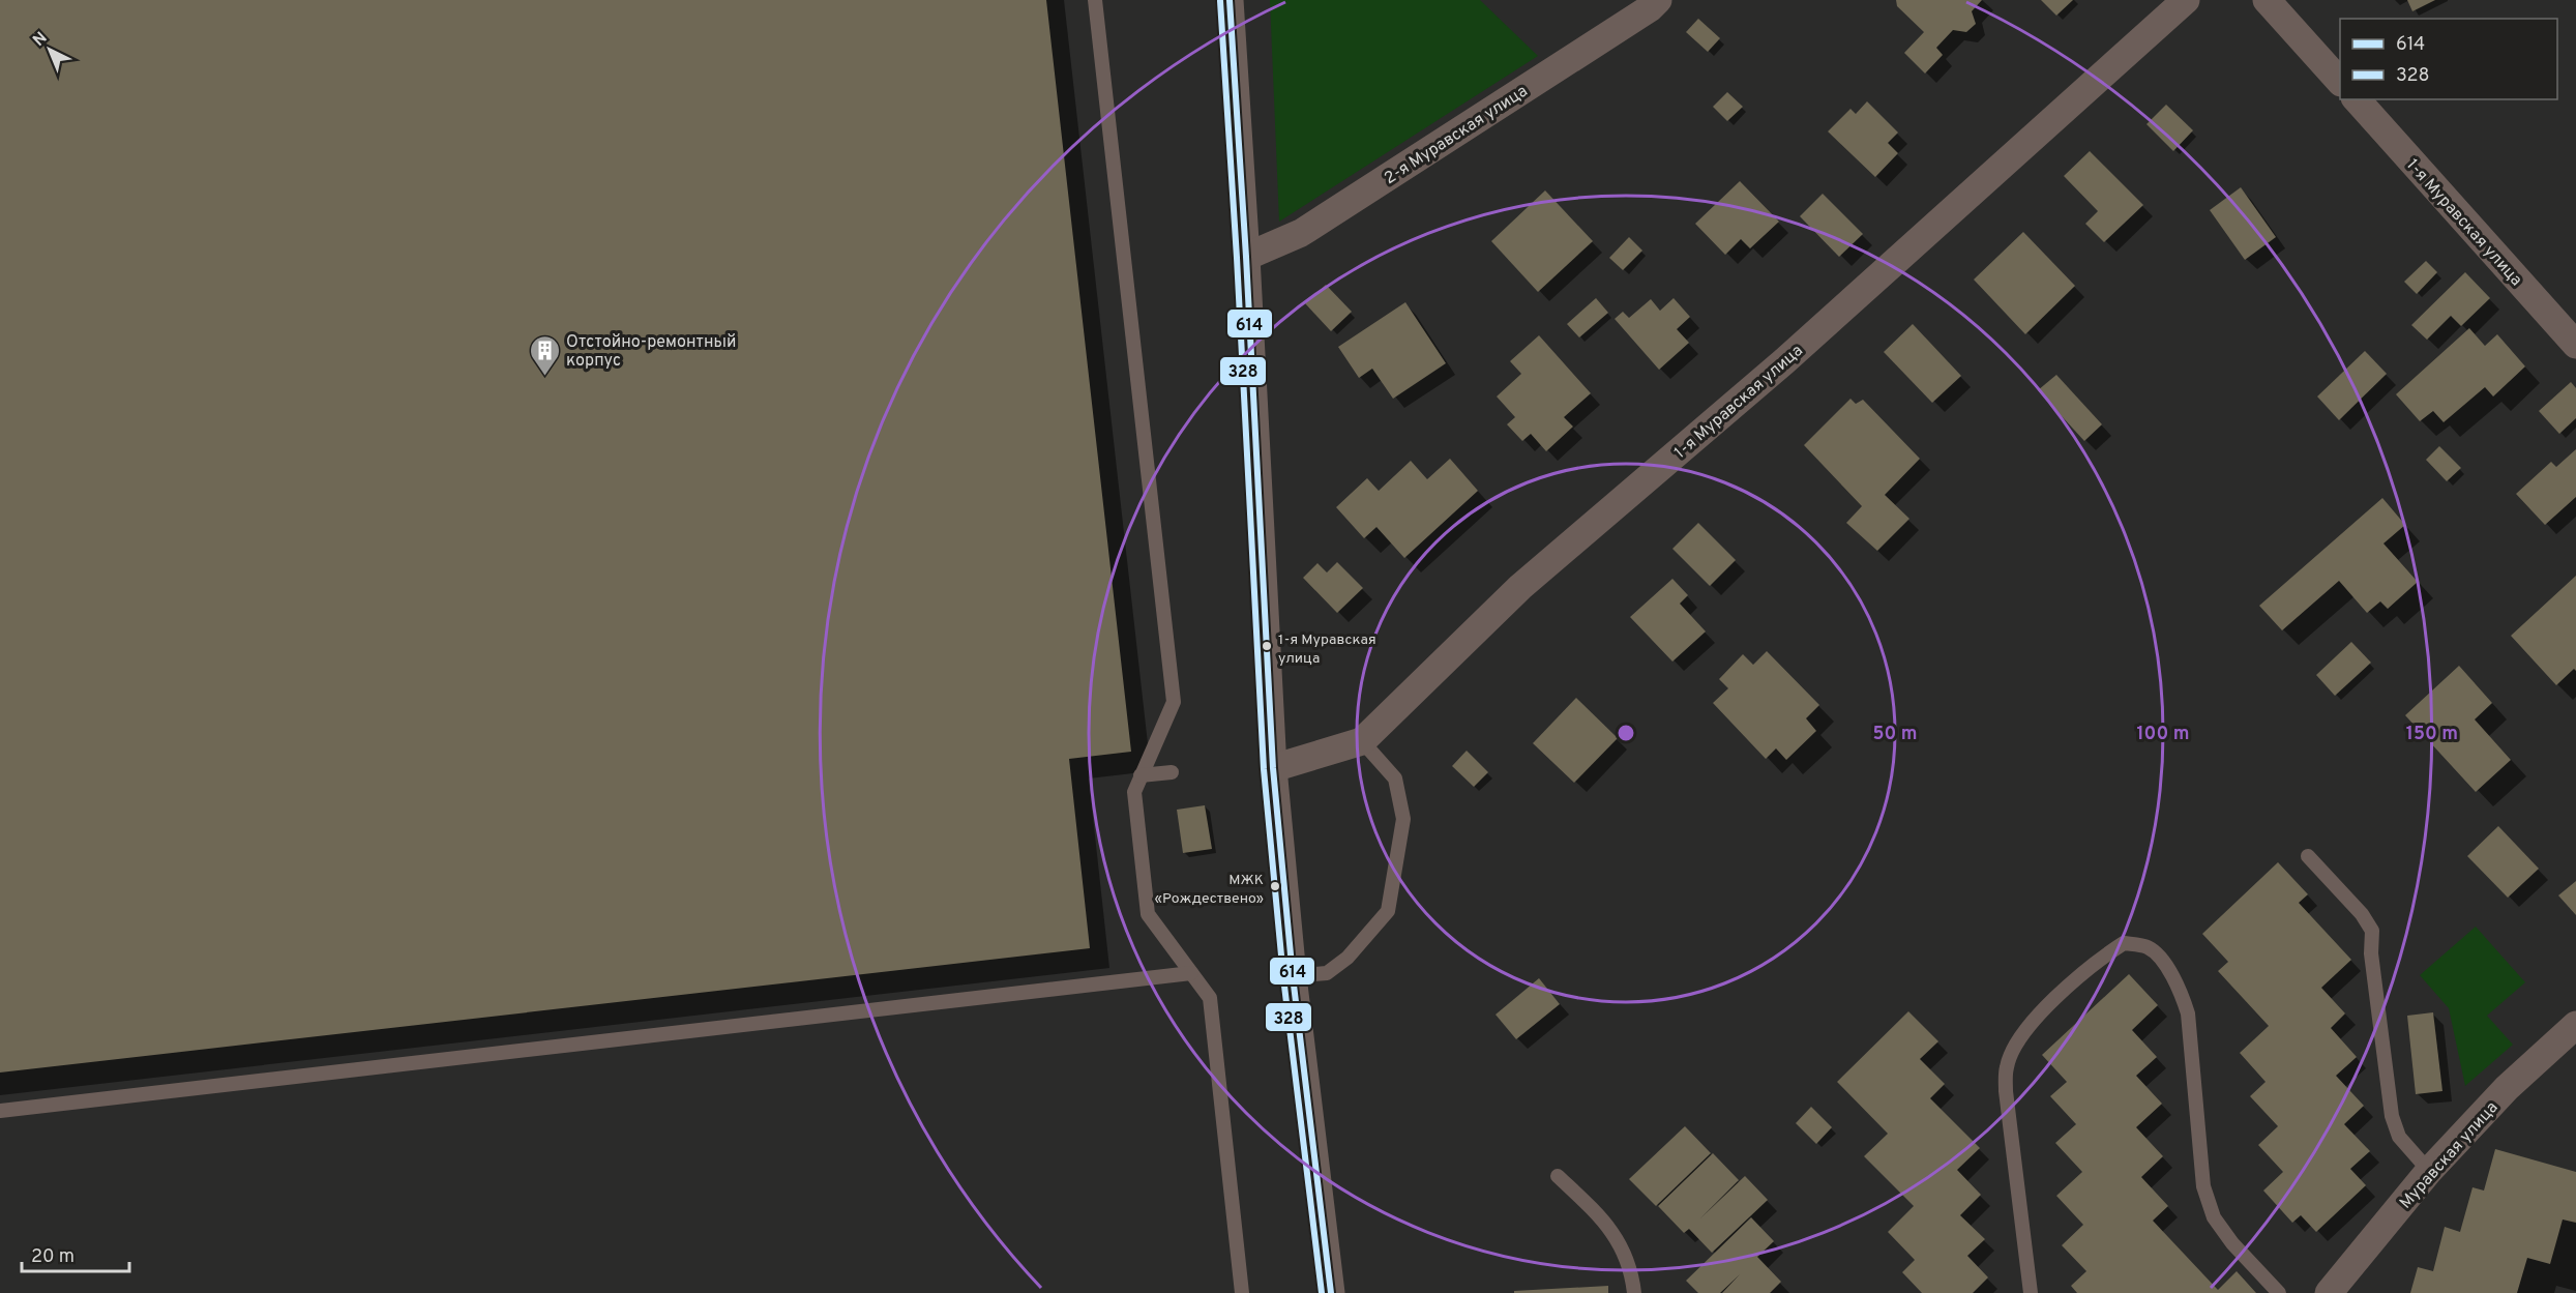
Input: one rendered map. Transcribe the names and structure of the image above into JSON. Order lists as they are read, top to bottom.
{
  "streets": {
    "street": ["2-я Муравская улица", "1-я Муравская улица", "Муравская улица"]
  },
  "places": {
    "building": ["Отстойно-ремонтный корпус"],
    "other": ["1-я Муравская улица", "МЖК «Рождествено»"]
  },
  "lines": ["transit line 614", "transit line 328"],
  "legend": ["614", "328"],
  "scale_bar": "20 m",
  "north": "top left",
  "rings": ["50 m", "100 m", "150 m"]
}
